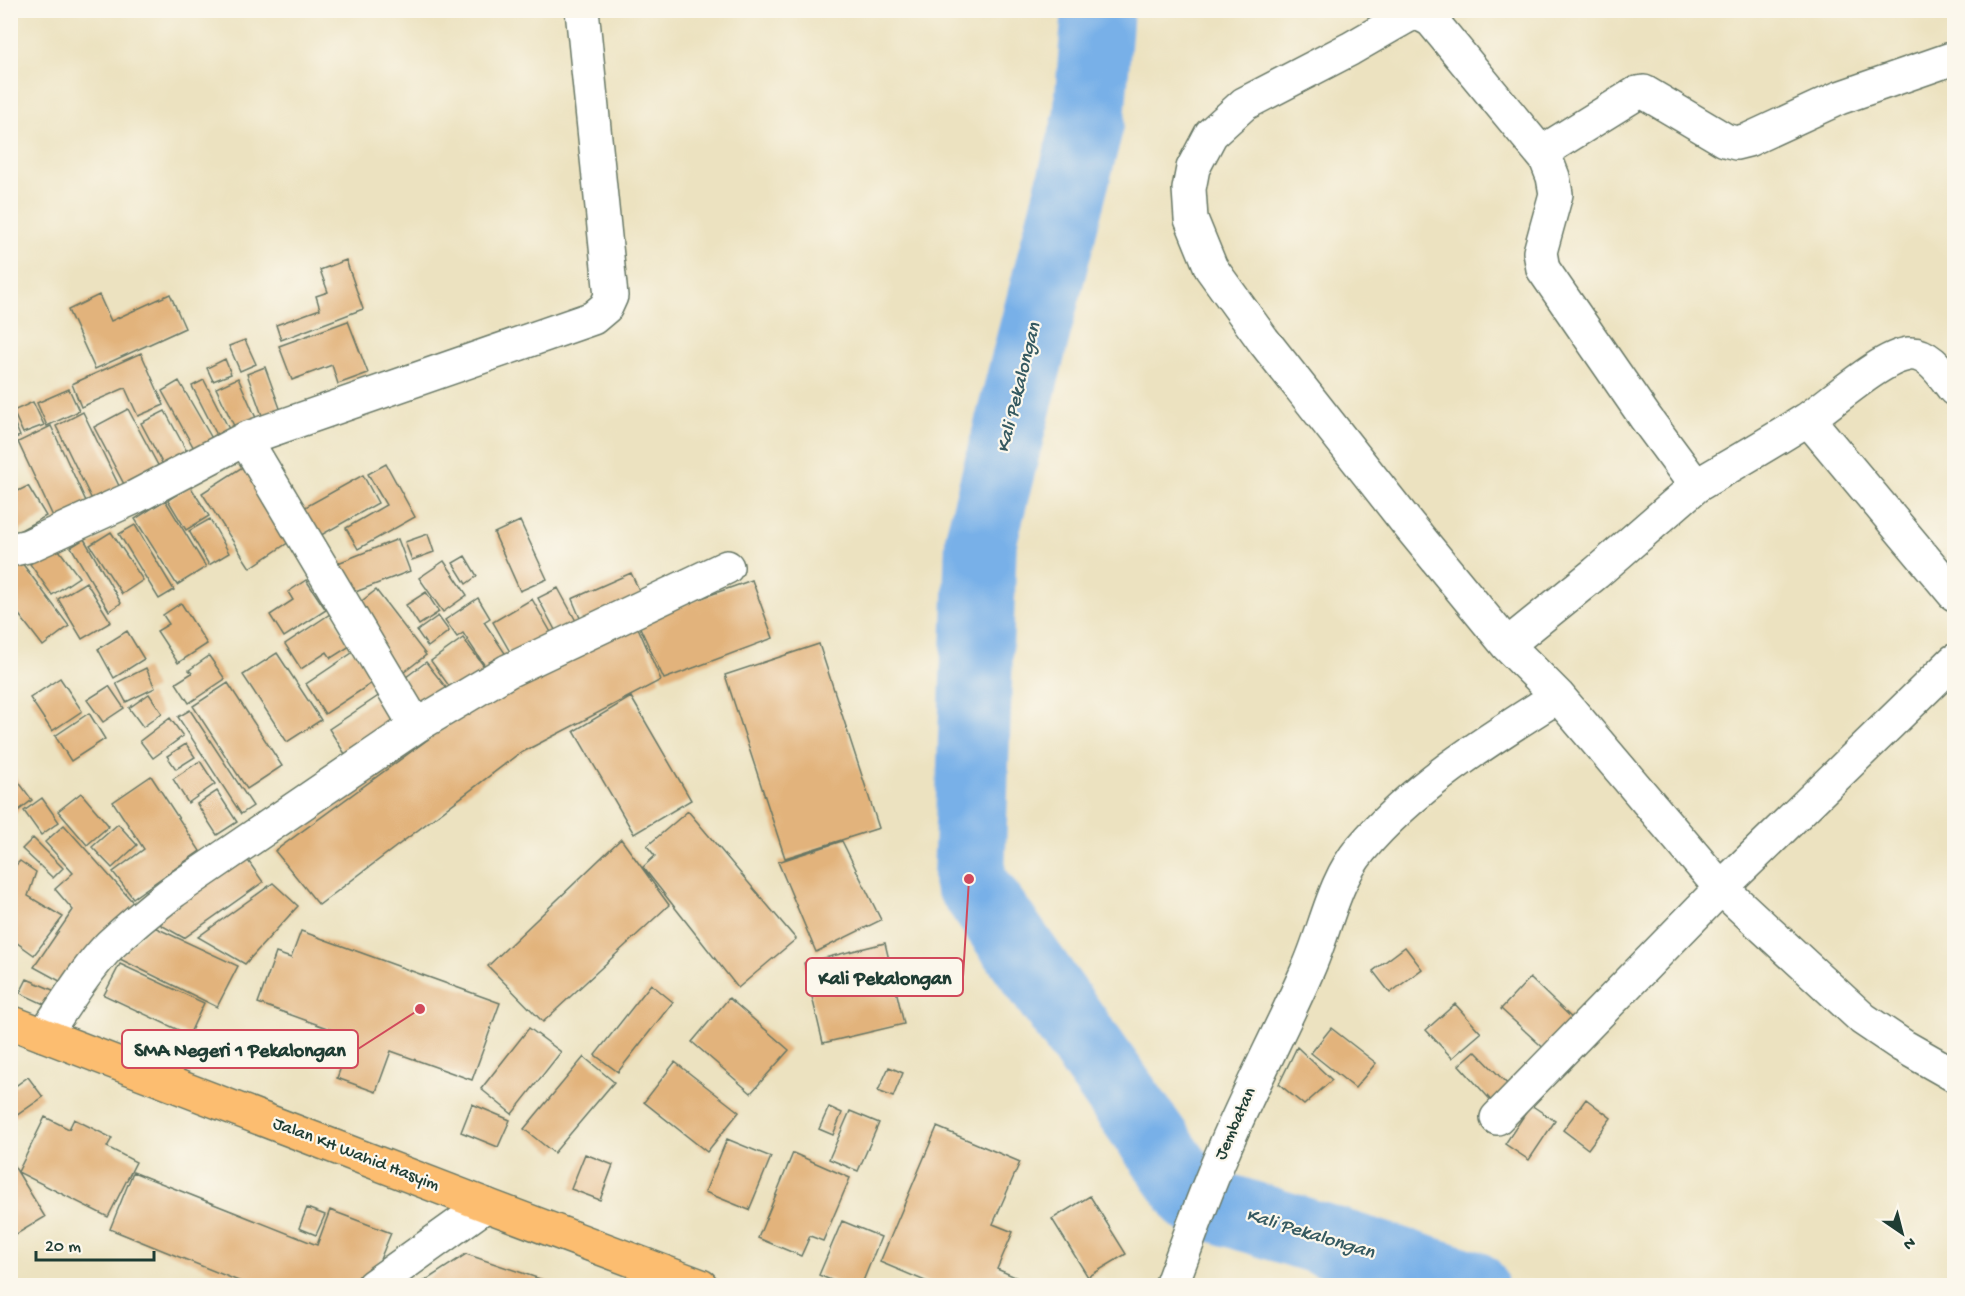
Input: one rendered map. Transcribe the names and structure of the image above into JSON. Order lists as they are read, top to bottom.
{
  "streets": {
    "main road": ["Jalan KH Wahid Hasyim"],
    "street": ["Jembatan"]
  },
  "water": ["Kali Pekalongan"],
  "places": ["Kali Pekalongan", "SMA Negeri 1 Pekalongan"],
  "scale_bar": "20 m",
  "north": "bottom right"
}
